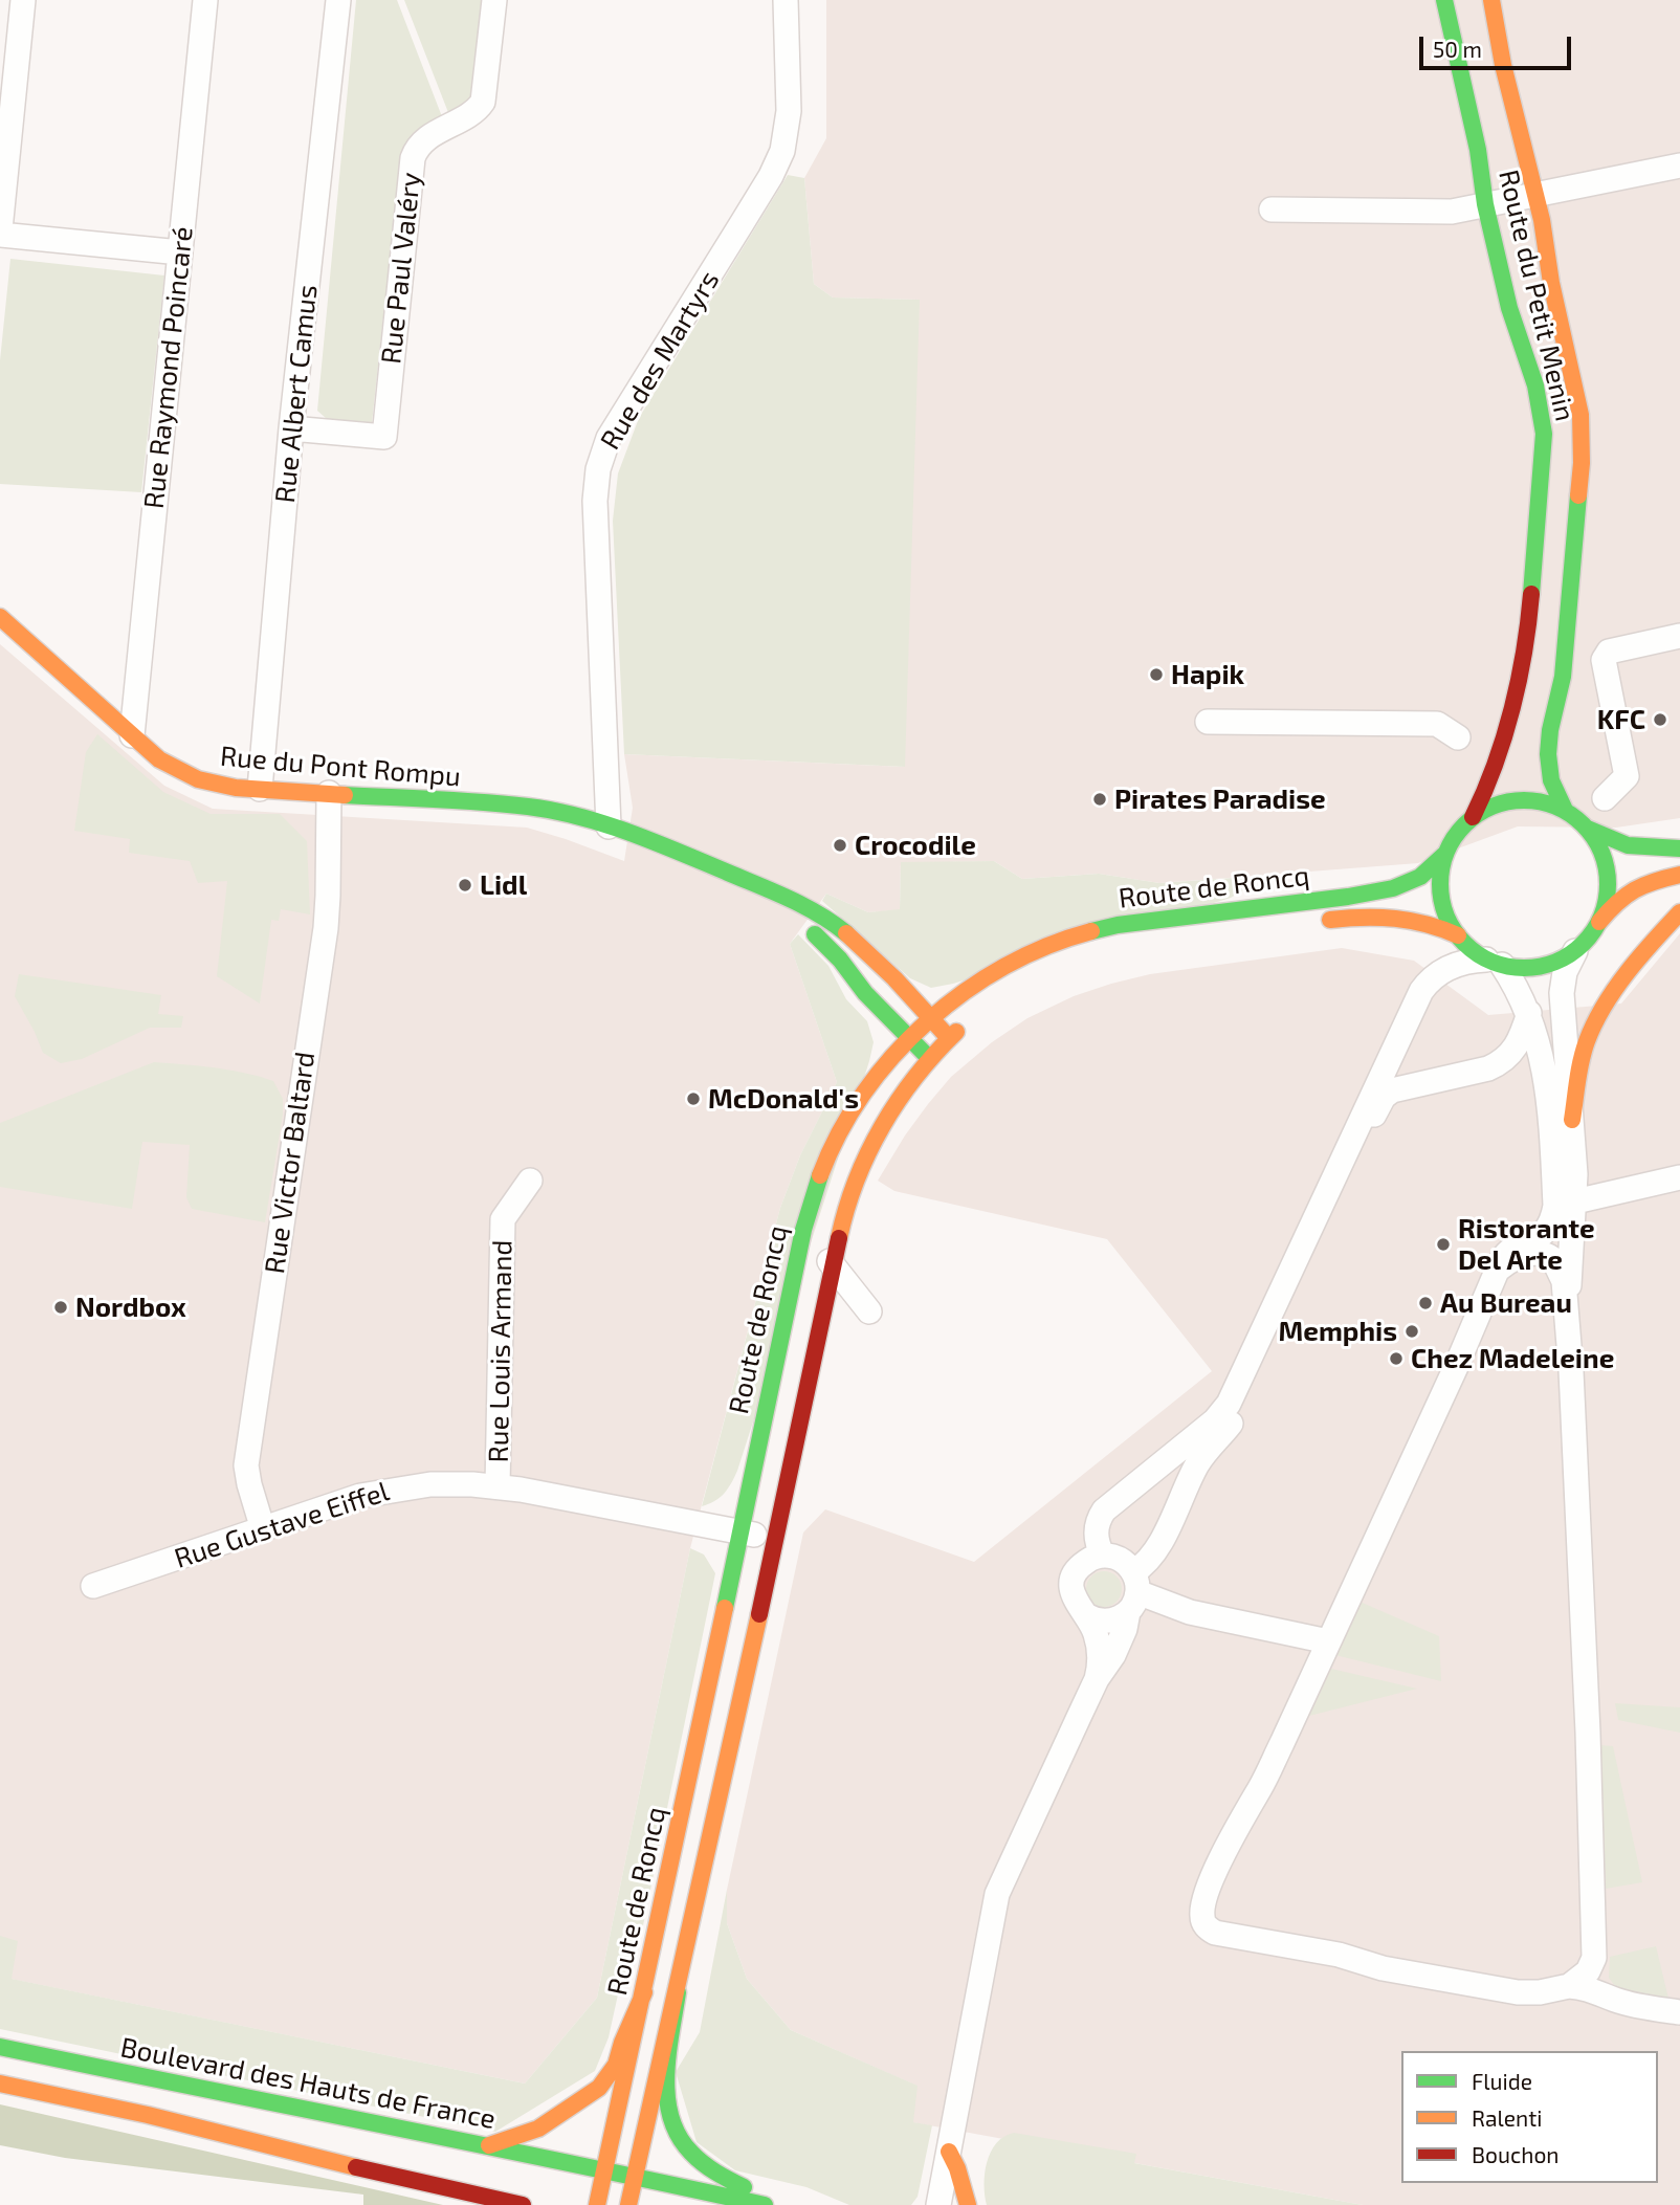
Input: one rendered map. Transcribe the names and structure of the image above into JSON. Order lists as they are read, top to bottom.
{
  "streets": {
    "main road": [
      "Route du Petit Menin",
      "Rue du Pont Rompu",
      "Route de Roncq",
      "Boulevard des Hauts de France"
    ],
    "street": [
      "Rue Paul Valéry",
      "Rue des Martyrs",
      "Rue Raymond Poincaré",
      "Rue Albert Camus",
      "Rue Victor Baltard",
      "Rue Louis Armand",
      "Rue Gustave Eiffel"
    ]
  },
  "crossings": [
    ["Rue Paul Valéry", "Rue Albert Camus"],
    ["Route du Petit Menin", "Route de Roncq"],
    ["Rue des Martyrs", "Rue du Pont Rompu"],
    ["Rue Raymond Poincaré", "Rue du Pont Rompu"],
    ["Rue Albert Camus", "Rue du Pont Rompu"],
    ["Rue du Pont Rompu", "Route de Roncq"],
    ["Rue du Pont Rompu", "Rue Victor Baltard"],
    ["Route de Roncq", "Rue Gustave Eiffel"],
    ["Route de Roncq", "Boulevard des Hauts de France"],
    ["Rue Victor Baltard", "Rue Gustave Eiffel"],
    ["Rue Louis Armand", "Rue Gustave Eiffel"]
  ],
  "places": [
    "Hapik",
    "KFC",
    "Pirates Paradise",
    "Crocodile",
    "Lidl",
    "McDonald's",
    "Ristorante Del Arte",
    "Au Bureau",
    "Nordbox",
    "Memphis",
    "Chez Madeleine"
  ],
  "legend": ["Fluide", "Ralenti", "Bouchon"],
  "scale_bar": "50 m"
}
